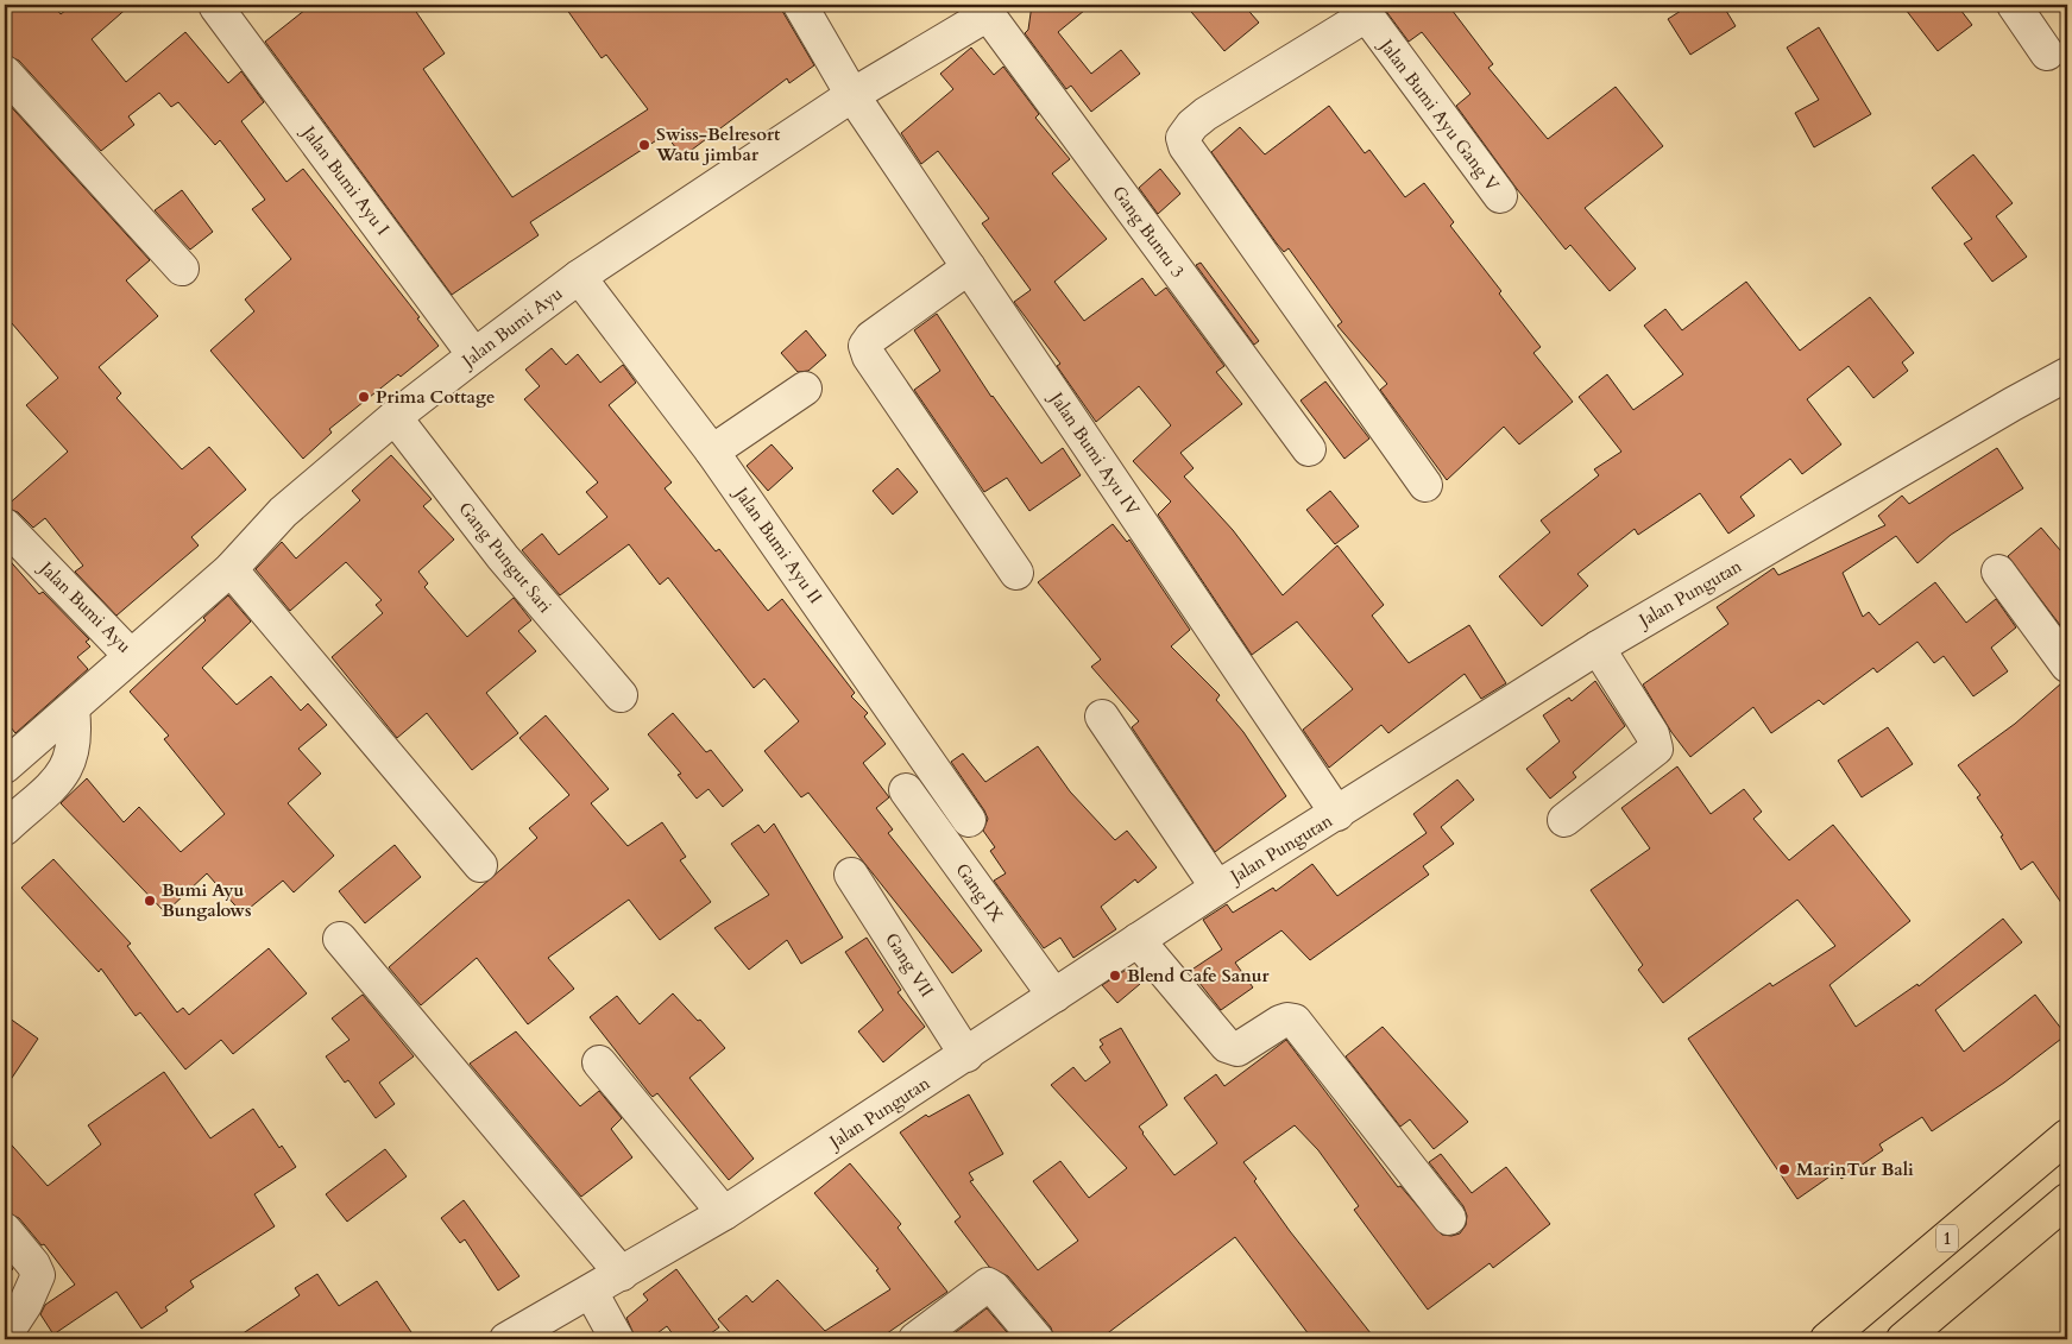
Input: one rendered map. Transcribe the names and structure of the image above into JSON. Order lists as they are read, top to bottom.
{
  "streets": {
    "highway": ["1"],
    "street": [
      "Jalan Bumi Ayu Gang V",
      "Jalan Bumi Ayu I",
      "Gang Buntu 3",
      "Jalan Bumi Ayu",
      "Jalan Bumi Ayu IV",
      "Jalan Bumi Ayu II",
      "Gang Pungut Sari",
      "Jalan Pungutan",
      "Gang IX",
      "Gang VII"
    ]
  },
  "crossings": [
    ["Jalan Bumi Ayu I", "Jalan Bumi Ayu"],
    ["Gang Buntu 3", "Jalan Bumi Ayu"],
    ["Jalan Bumi Ayu", "Jalan Bumi Ayu IV"],
    ["Jalan Bumi Ayu", "Jalan Bumi Ayu II"],
    ["Jalan Bumi Ayu", "Gang Pungut Sari"],
    ["Jalan Bumi Ayu IV", "Jalan Pungutan"],
    ["Jalan Pungutan", "Gang IX"],
    ["Jalan Pungutan", "Gang VII"]
  ],
  "places": [
    "Swiss-Belresort Watu jimbar",
    "Prima Cottage",
    "Bumi Ayu Bungalows",
    "Blend Cafe Sanur",
    "MarinTur Bali"
  ]
}
